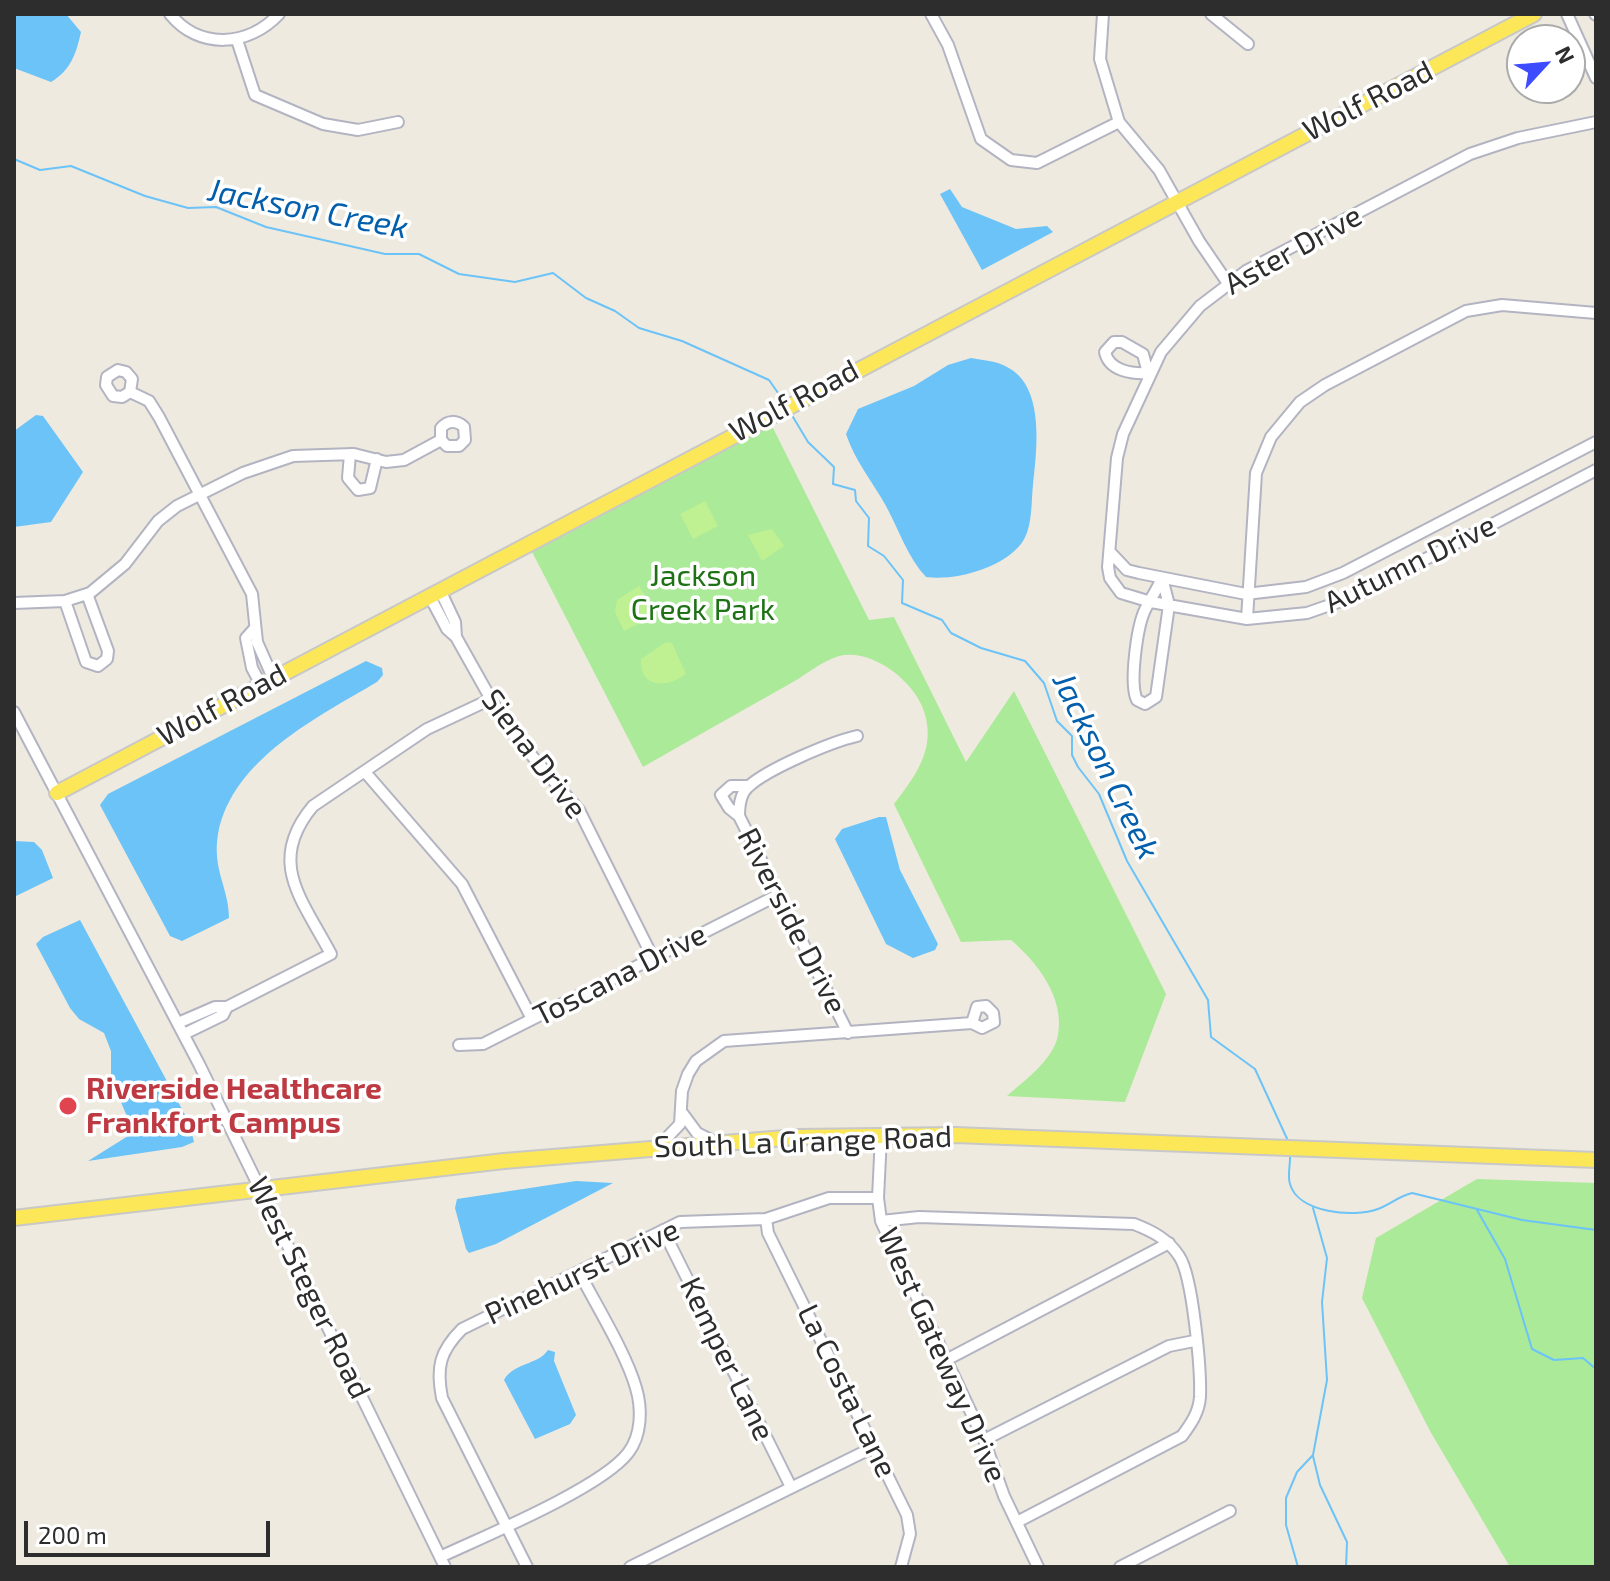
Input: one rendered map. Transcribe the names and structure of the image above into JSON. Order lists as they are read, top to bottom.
{
  "streets": {
    "main road": ["Wolf Road", "South La Grange Road"],
    "street": [
      "Aster Drive",
      "Autumn Drive",
      "Siena Drive",
      "Riverside Drive",
      "Toscana Drive",
      "Pinehurst Drive",
      "West Steger Road",
      "West Gateway Drive",
      "Kemper Lane",
      "La Costa Lane"
    ]
  },
  "crossings": [
    ["Wolf Road", "Siena Drive"],
    ["Wolf Road", "West Steger Road"],
    ["Aster Drive", "Autumn Drive"],
    ["Siena Drive", "Toscana Drive"],
    ["Riverside Drive", "Toscana Drive"],
    ["South La Grange Road", "West Steger Road"],
    ["South La Grange Road", "West Gateway Drive"],
    ["Pinehurst Drive", "West Gateway Drive"],
    ["Pinehurst Drive", "Kemper Lane"],
    ["Pinehurst Drive", "La Costa Lane"]
  ],
  "water": ["Jackson Creek"],
  "parks": ["Jackson Creek Park"],
  "places": ["Riverside Healthcare Frankfort Campus"],
  "scale_bar": "200 m",
  "north": "top right"
}
